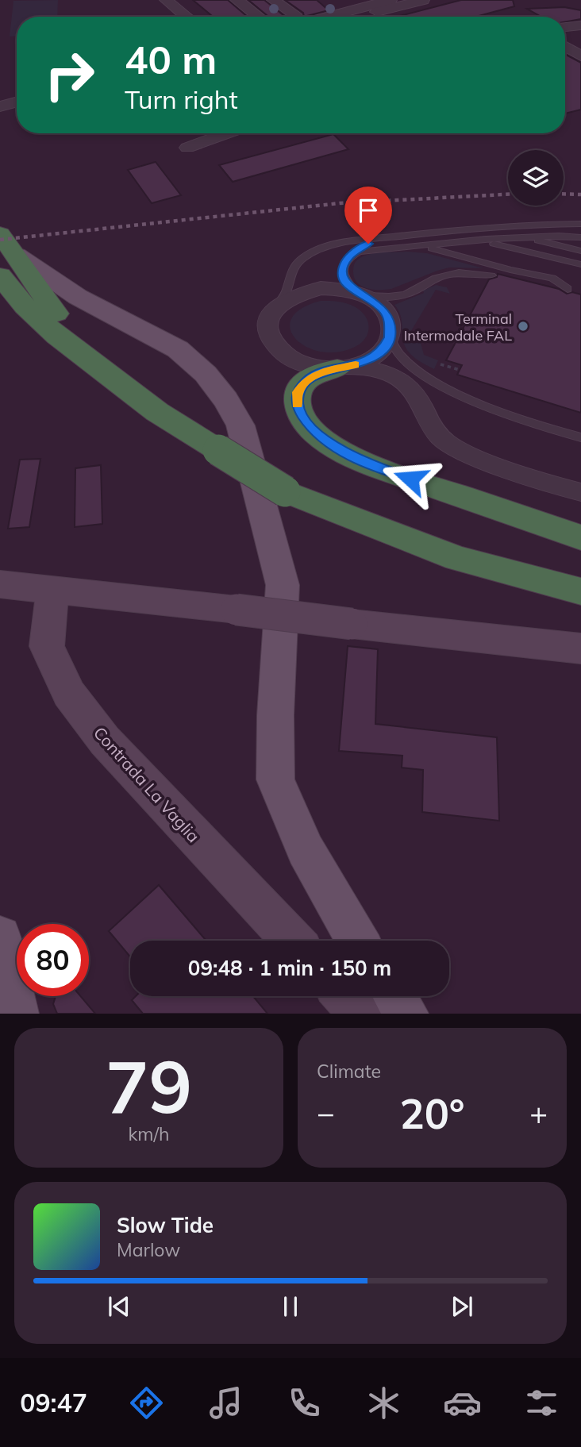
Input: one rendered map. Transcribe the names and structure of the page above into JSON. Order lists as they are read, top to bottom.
{
  "streets": {
    "street": ["Contrada La Vaglia"]
  },
  "places": ["Terminal Intermodale FAL"],
  "page": {
    "turn": ["40 m", "Turn right"],
    "limit": "80",
    "trip": "09:48 · 1 min · 150 m",
    "tile": [
      ["79", "km/h"],
      "Climate"
    ],
    "heat": ["−", "20°", "+"],
    "song": ["Slow Tide", "Marlow"],
    "tabs": "09:47"
  }
}
